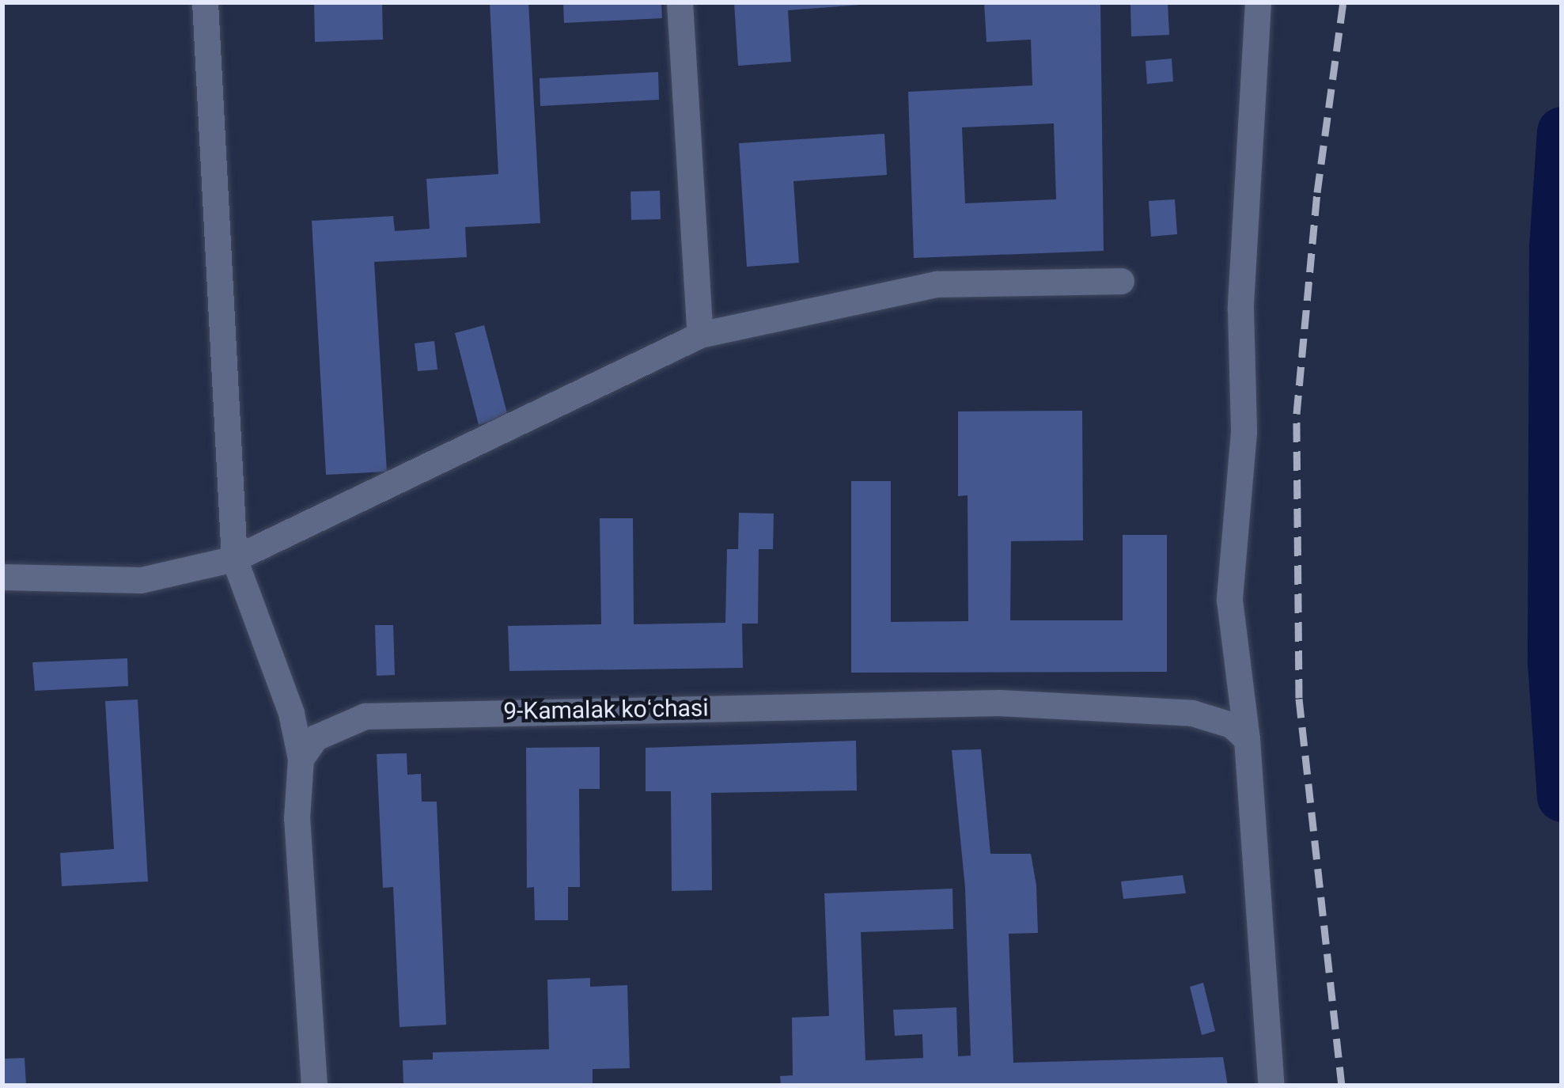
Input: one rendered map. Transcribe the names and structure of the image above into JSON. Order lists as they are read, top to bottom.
{
  "streets": {
    "street": ["9-Kamalak koʻchasi"]
  }
}
